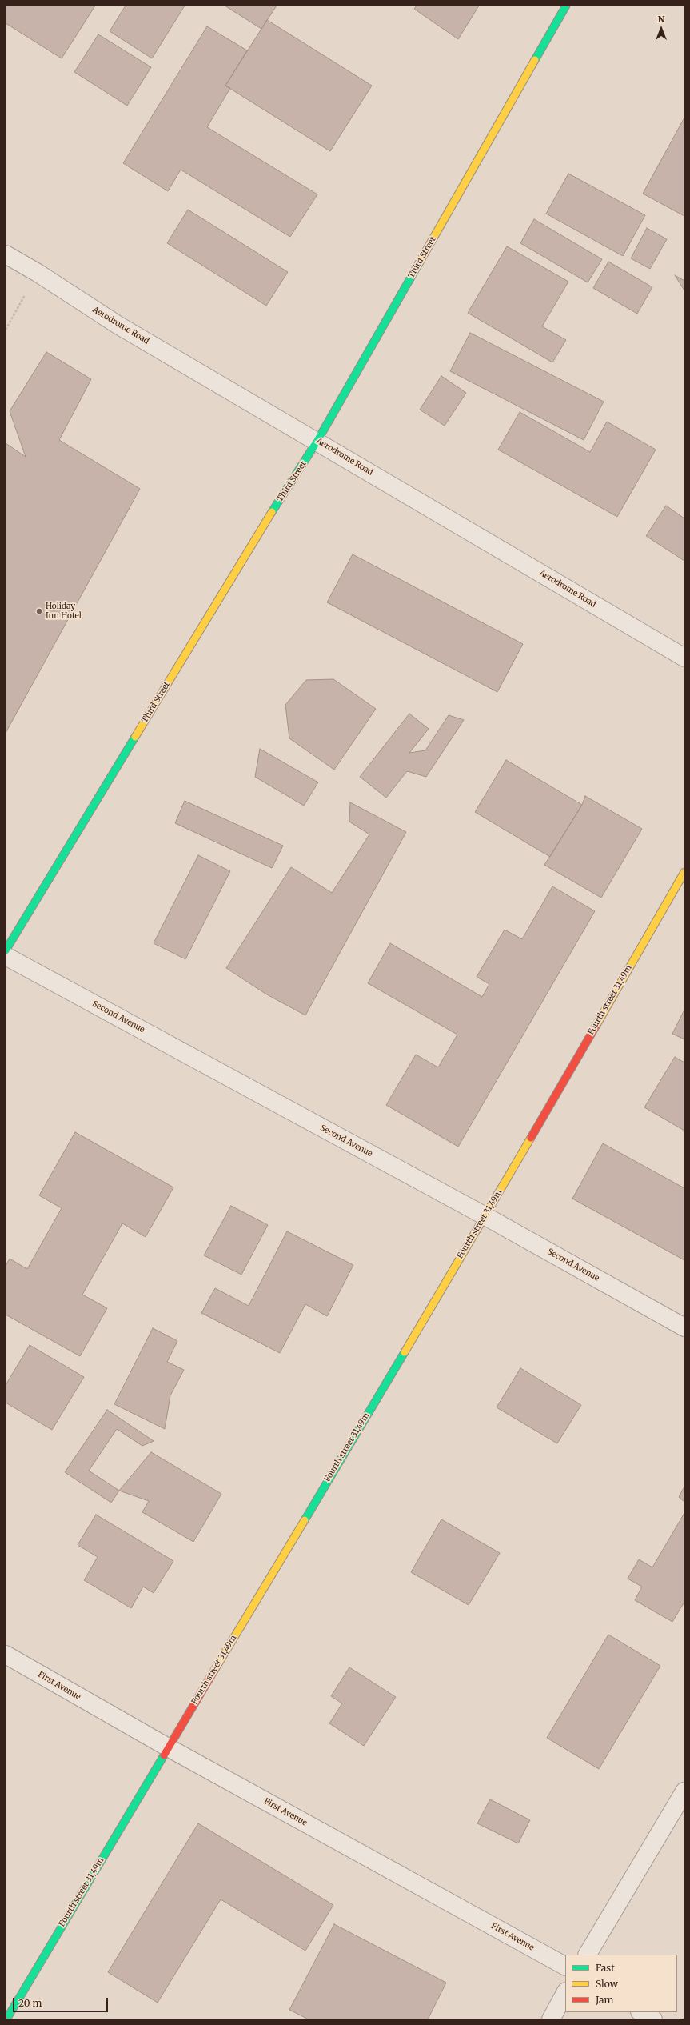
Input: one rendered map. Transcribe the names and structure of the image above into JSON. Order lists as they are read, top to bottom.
{
  "streets": {
    "street": [
      "Third Street",
      "Aerodrome Road",
      "Fourth street 31,49m",
      "Second Avenue",
      "First Avenue"
    ]
  },
  "crossings": [
    ["Third Street", "Aerodrome Road"],
    ["Fourth street 31,49m", "Second Avenue"],
    ["Fourth street 31,49m", "First Avenue"]
  ],
  "places": ["Holiday Inn Hotel"],
  "legend": ["Fast", "Slow", "Jam"],
  "scale_bar": "20 m",
  "north": "top"
}
